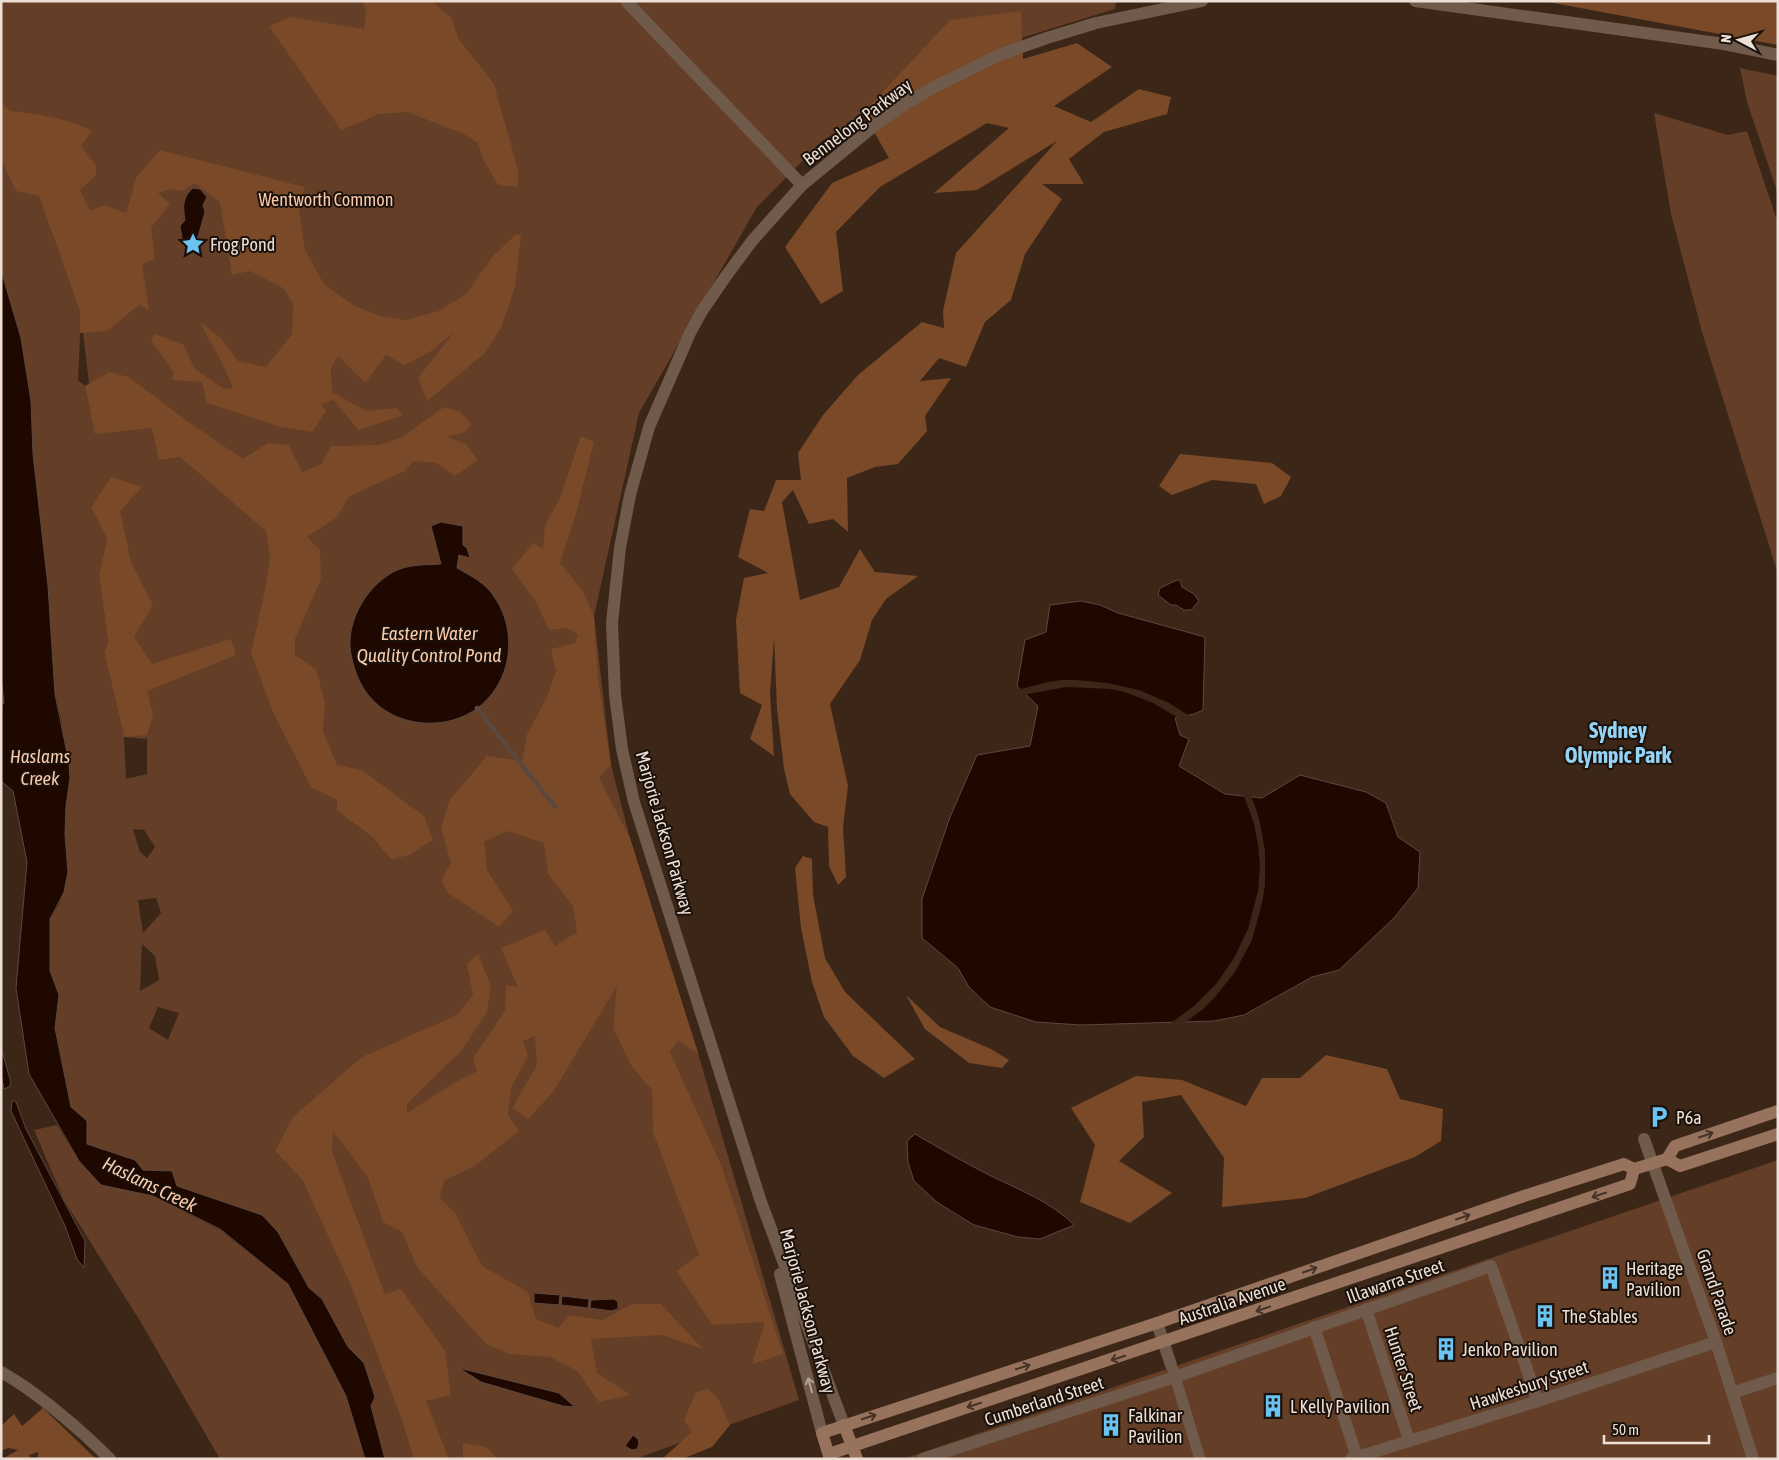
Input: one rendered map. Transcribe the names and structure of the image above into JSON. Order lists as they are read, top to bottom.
{
  "streets": {
    "main road": ["Australia Avenue"],
    "street": [
      "Bennelong Parkway",
      "Marjorie Jackson Parkway",
      "Illawarra Street",
      "Grand Parade",
      "Hunter Street",
      "Hawkesbury Street",
      "Cumberland Street"
    ]
  },
  "crossings": [
    ["Bennelong Parkway", "Marjorie Jackson Parkway"],
    ["Marjorie Jackson Parkway", "Australia Avenue"],
    ["Illawarra Street", "Hunter Street"],
    ["Illawarra Street", "Hawkesbury Street"],
    ["Illawarra Street", "Cumberland Street"],
    ["Grand Parade", "Australia Avenue"],
    ["Grand Parade", "Hawkesbury Street"],
    ["Hunter Street", "Hawkesbury Street"]
  ],
  "districts": ["Sydney Olympic Park"],
  "water": ["Eastern Water Quality Control Pond", "Haslams Creek"],
  "parks": ["Wentworth Common"],
  "places": {
    "place": ["Frog Pond"],
    "parking": ["P6a"],
    "building": [
      "Heritage Pavilion",
      "The Stables",
      "Jenko Pavilion",
      "L Kelly Pavilion",
      "Falkinar Pavilion"
    ]
  },
  "scale_bar": "50 m",
  "north": "left"
}
